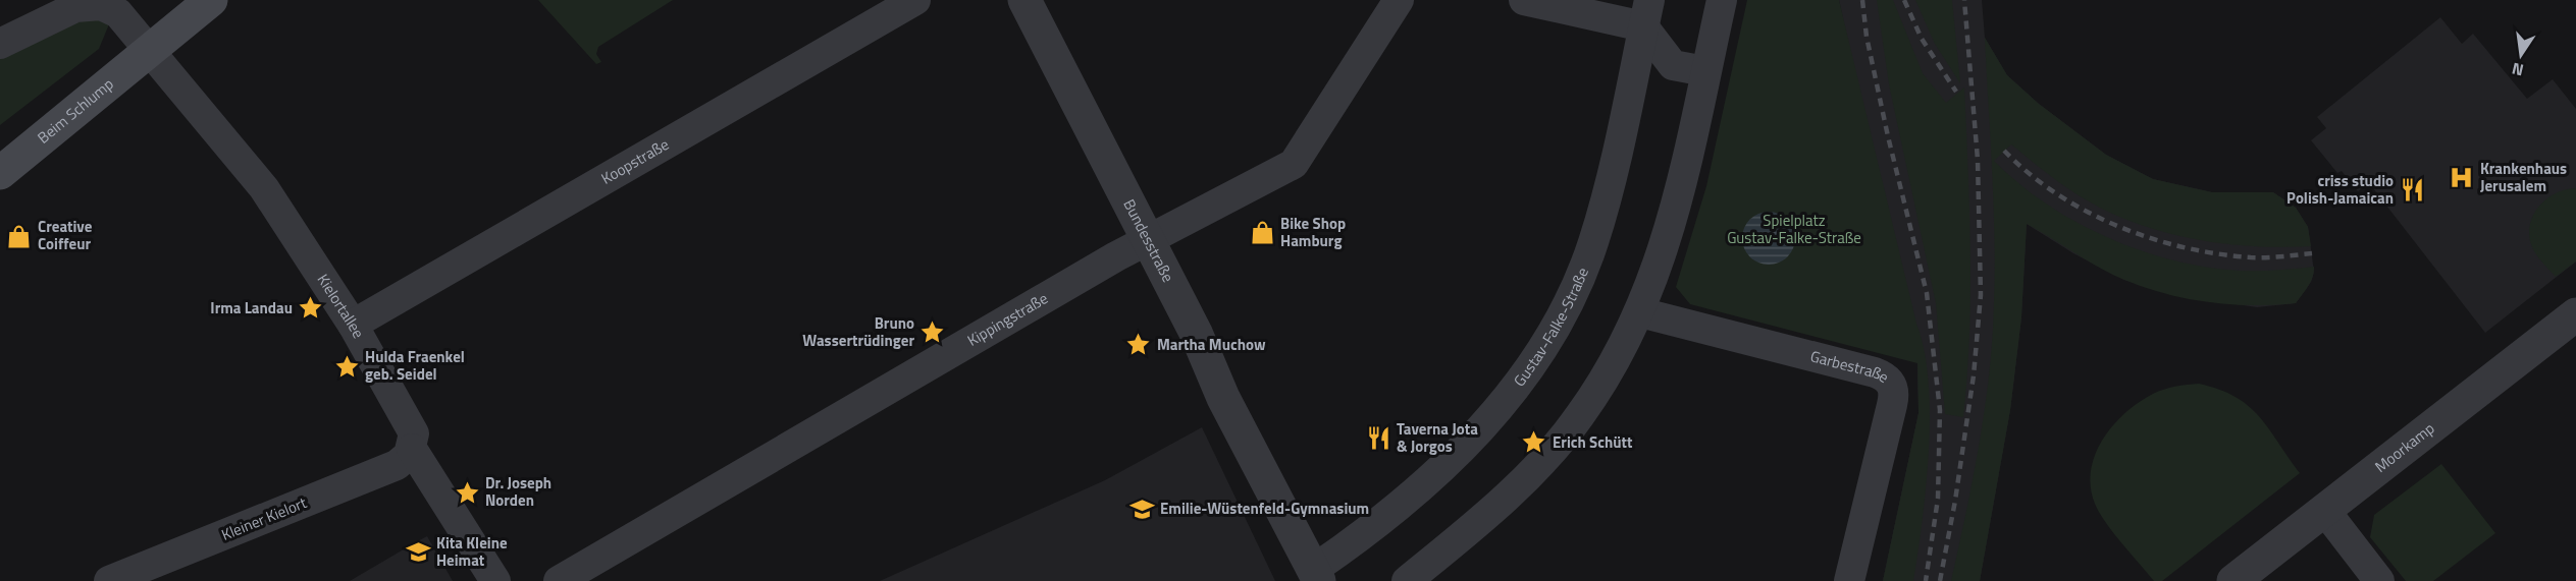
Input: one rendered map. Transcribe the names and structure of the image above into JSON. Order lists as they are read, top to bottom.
{
  "streets": {
    "main road": ["Beim Schlump"],
    "street": [
      "Koopstraße",
      "Bundesstraße",
      "Kielortallee",
      "Kippingstraße",
      "Gustav-Falke-Straße",
      "Garbestraße",
      "Moorkamp",
      "Kleiner Kielort"
    ]
  },
  "crossings": [
    ["Beim Schlump", "Kielortallee"],
    ["Koopstraße", "Kielortallee"],
    ["Bundesstraße", "Kippingstraße"],
    ["Bundesstraße", "Gustav-Falke-Straße"],
    ["Kielortallee", "Kleiner Kielort"]
  ],
  "parks": ["Spielplatz Gustav-Falke-Straße"],
  "places": {
    "hospital": ["Krankenhaus Jerusalem"],
    "restaurant": ["criss studio Polish-Jamaican", "Taverna Jota & Jorgos"],
    "shop": ["Bike Shop Hamburg", "Creative Coiffeur"],
    "place": [
      "Irma Landau",
      "Bruno Wassertrüdinger",
      "Martha Muchow",
      "Hulda Fraenkel geb. Seidel",
      "Erich Schütt",
      "Dr. Joseph Norden"
    ],
    "school or university": ["Emilie-Wüstenfeld-Gymnasium", "Kita Kleine Heimat"]
  },
  "north": "bottom"
}
